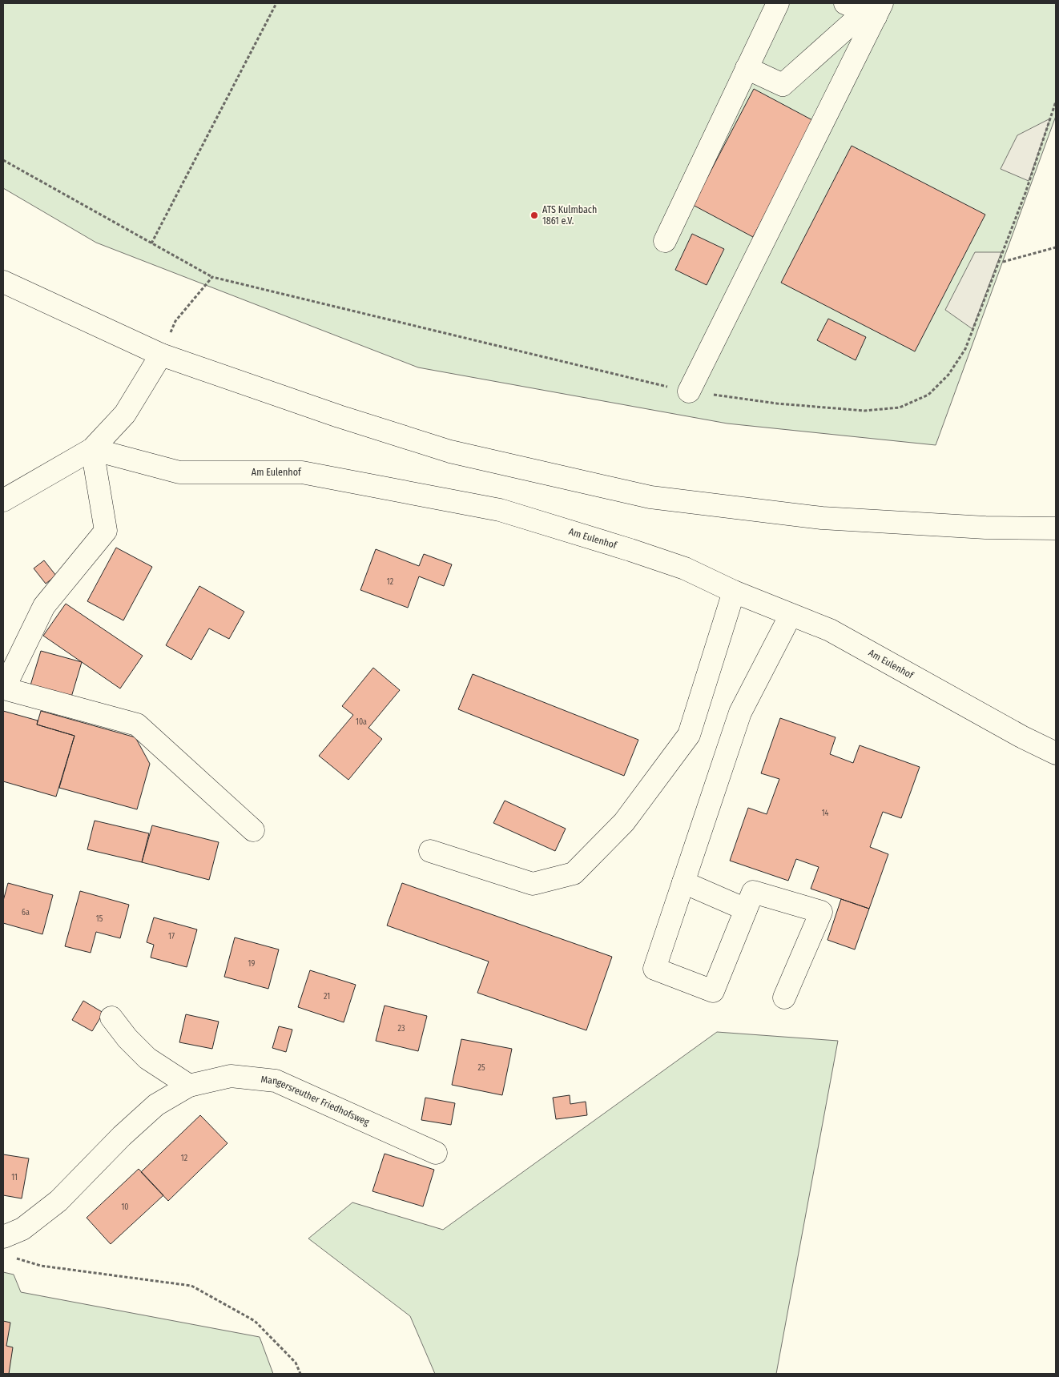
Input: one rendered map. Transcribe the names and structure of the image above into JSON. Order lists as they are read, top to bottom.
{
  "streets": {
    "street": ["Am Eulenhof", "Mangersreuther Friedhofsweg"]
  },
  "places": ["ATS Kulmbach 1861 e.V."],
  "house_numbers": [
    "12",
    "10a",
    "14",
    "6a",
    "15",
    "17",
    "19",
    "21",
    "23",
    "25",
    "12",
    "11",
    "10"
  ]
}
